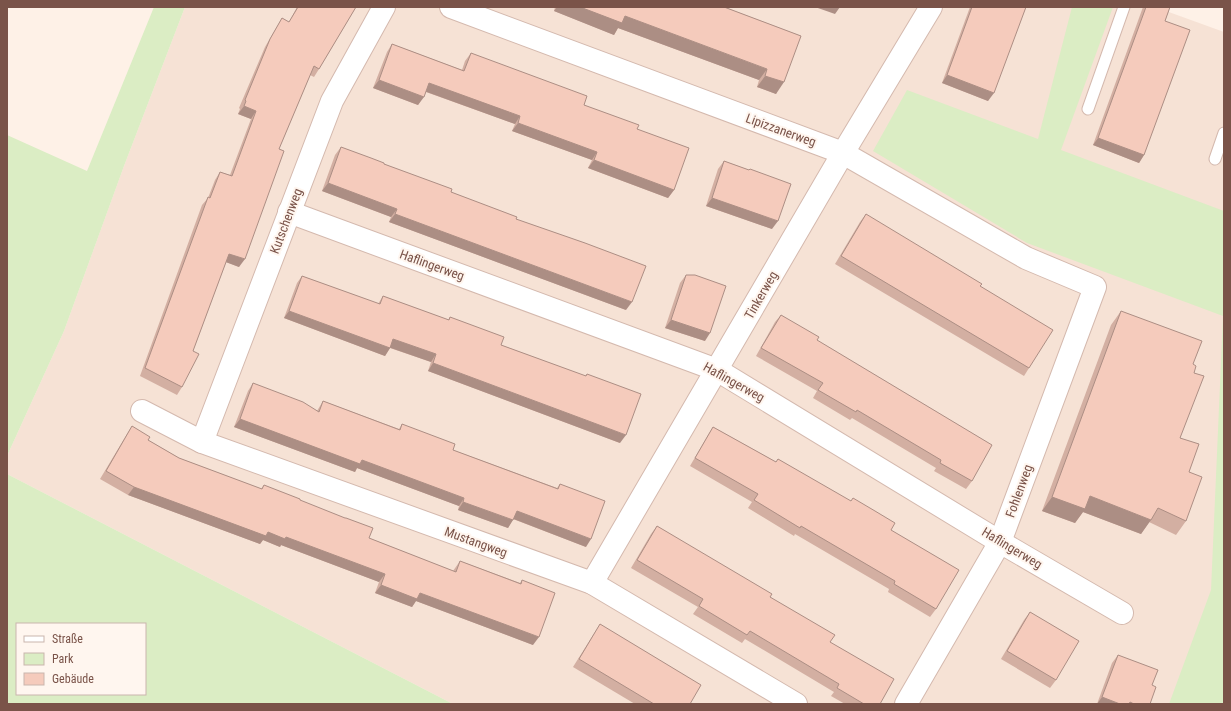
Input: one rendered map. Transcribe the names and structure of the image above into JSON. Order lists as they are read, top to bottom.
{
  "streets": {
    "street": [
      "Lipizzanerweg",
      "Kutschenweg",
      "Haflingerweg",
      "Tinkerweg",
      "Fohlenweg",
      "Mustangweg"
    ]
  },
  "crossings": [
    ["Lipizzanerweg", "Tinkerweg"],
    ["Lipizzanerweg", "Fohlenweg"],
    ["Kutschenweg", "Haflingerweg"],
    ["Kutschenweg", "Mustangweg"],
    ["Haflingerweg", "Tinkerweg"],
    ["Haflingerweg", "Fohlenweg"],
    ["Tinkerweg", "Mustangweg"]
  ],
  "legend": ["Straße", "Park", "Gebäude"]
}
